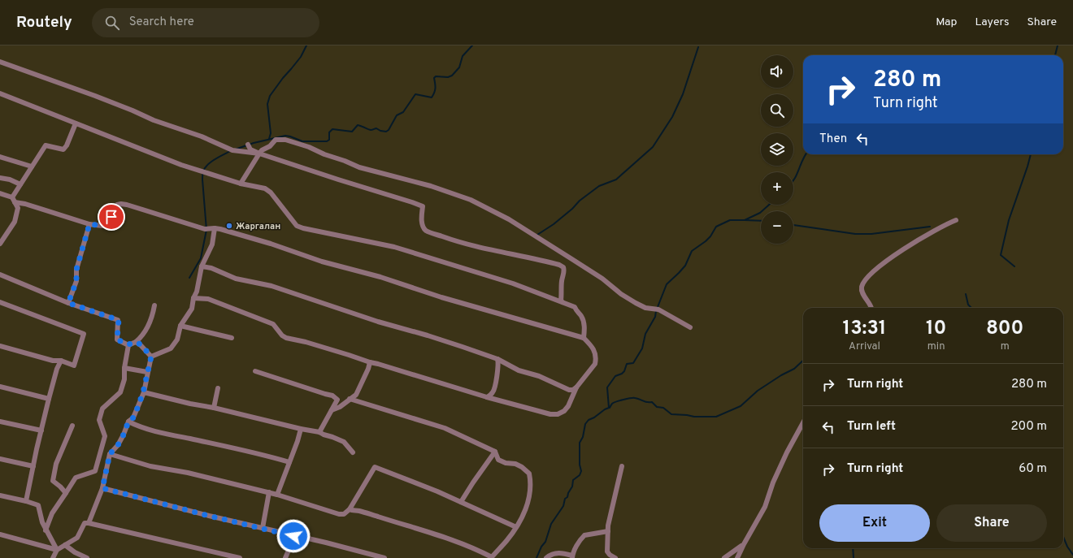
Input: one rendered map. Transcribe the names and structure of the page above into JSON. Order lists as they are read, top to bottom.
{
  "places": ["Жаргалан"],
  "page": {
    "header": "Routely",
    "search": "Search here",
    "nav": ["Map", "Layers", "Share"],
    "map_buttons": ["+", "−"],
    "turn": ["280 m", "Turn right"],
    "then": "Then",
    "eta": [
      "13:31",
      "Arrival",
      "10",
      "min",
      "800",
      "m"
    ],
    "list": [
      {
        "name": "Turn right",
        "value": "280 m"
      },
      {
        "name": "Turn left",
        "value": "200 m"
      },
      {
        "name": "Turn right",
        "value": "60 m"
      }
    ],
    "buttons": ["Exit", "Share"]
  }
}
